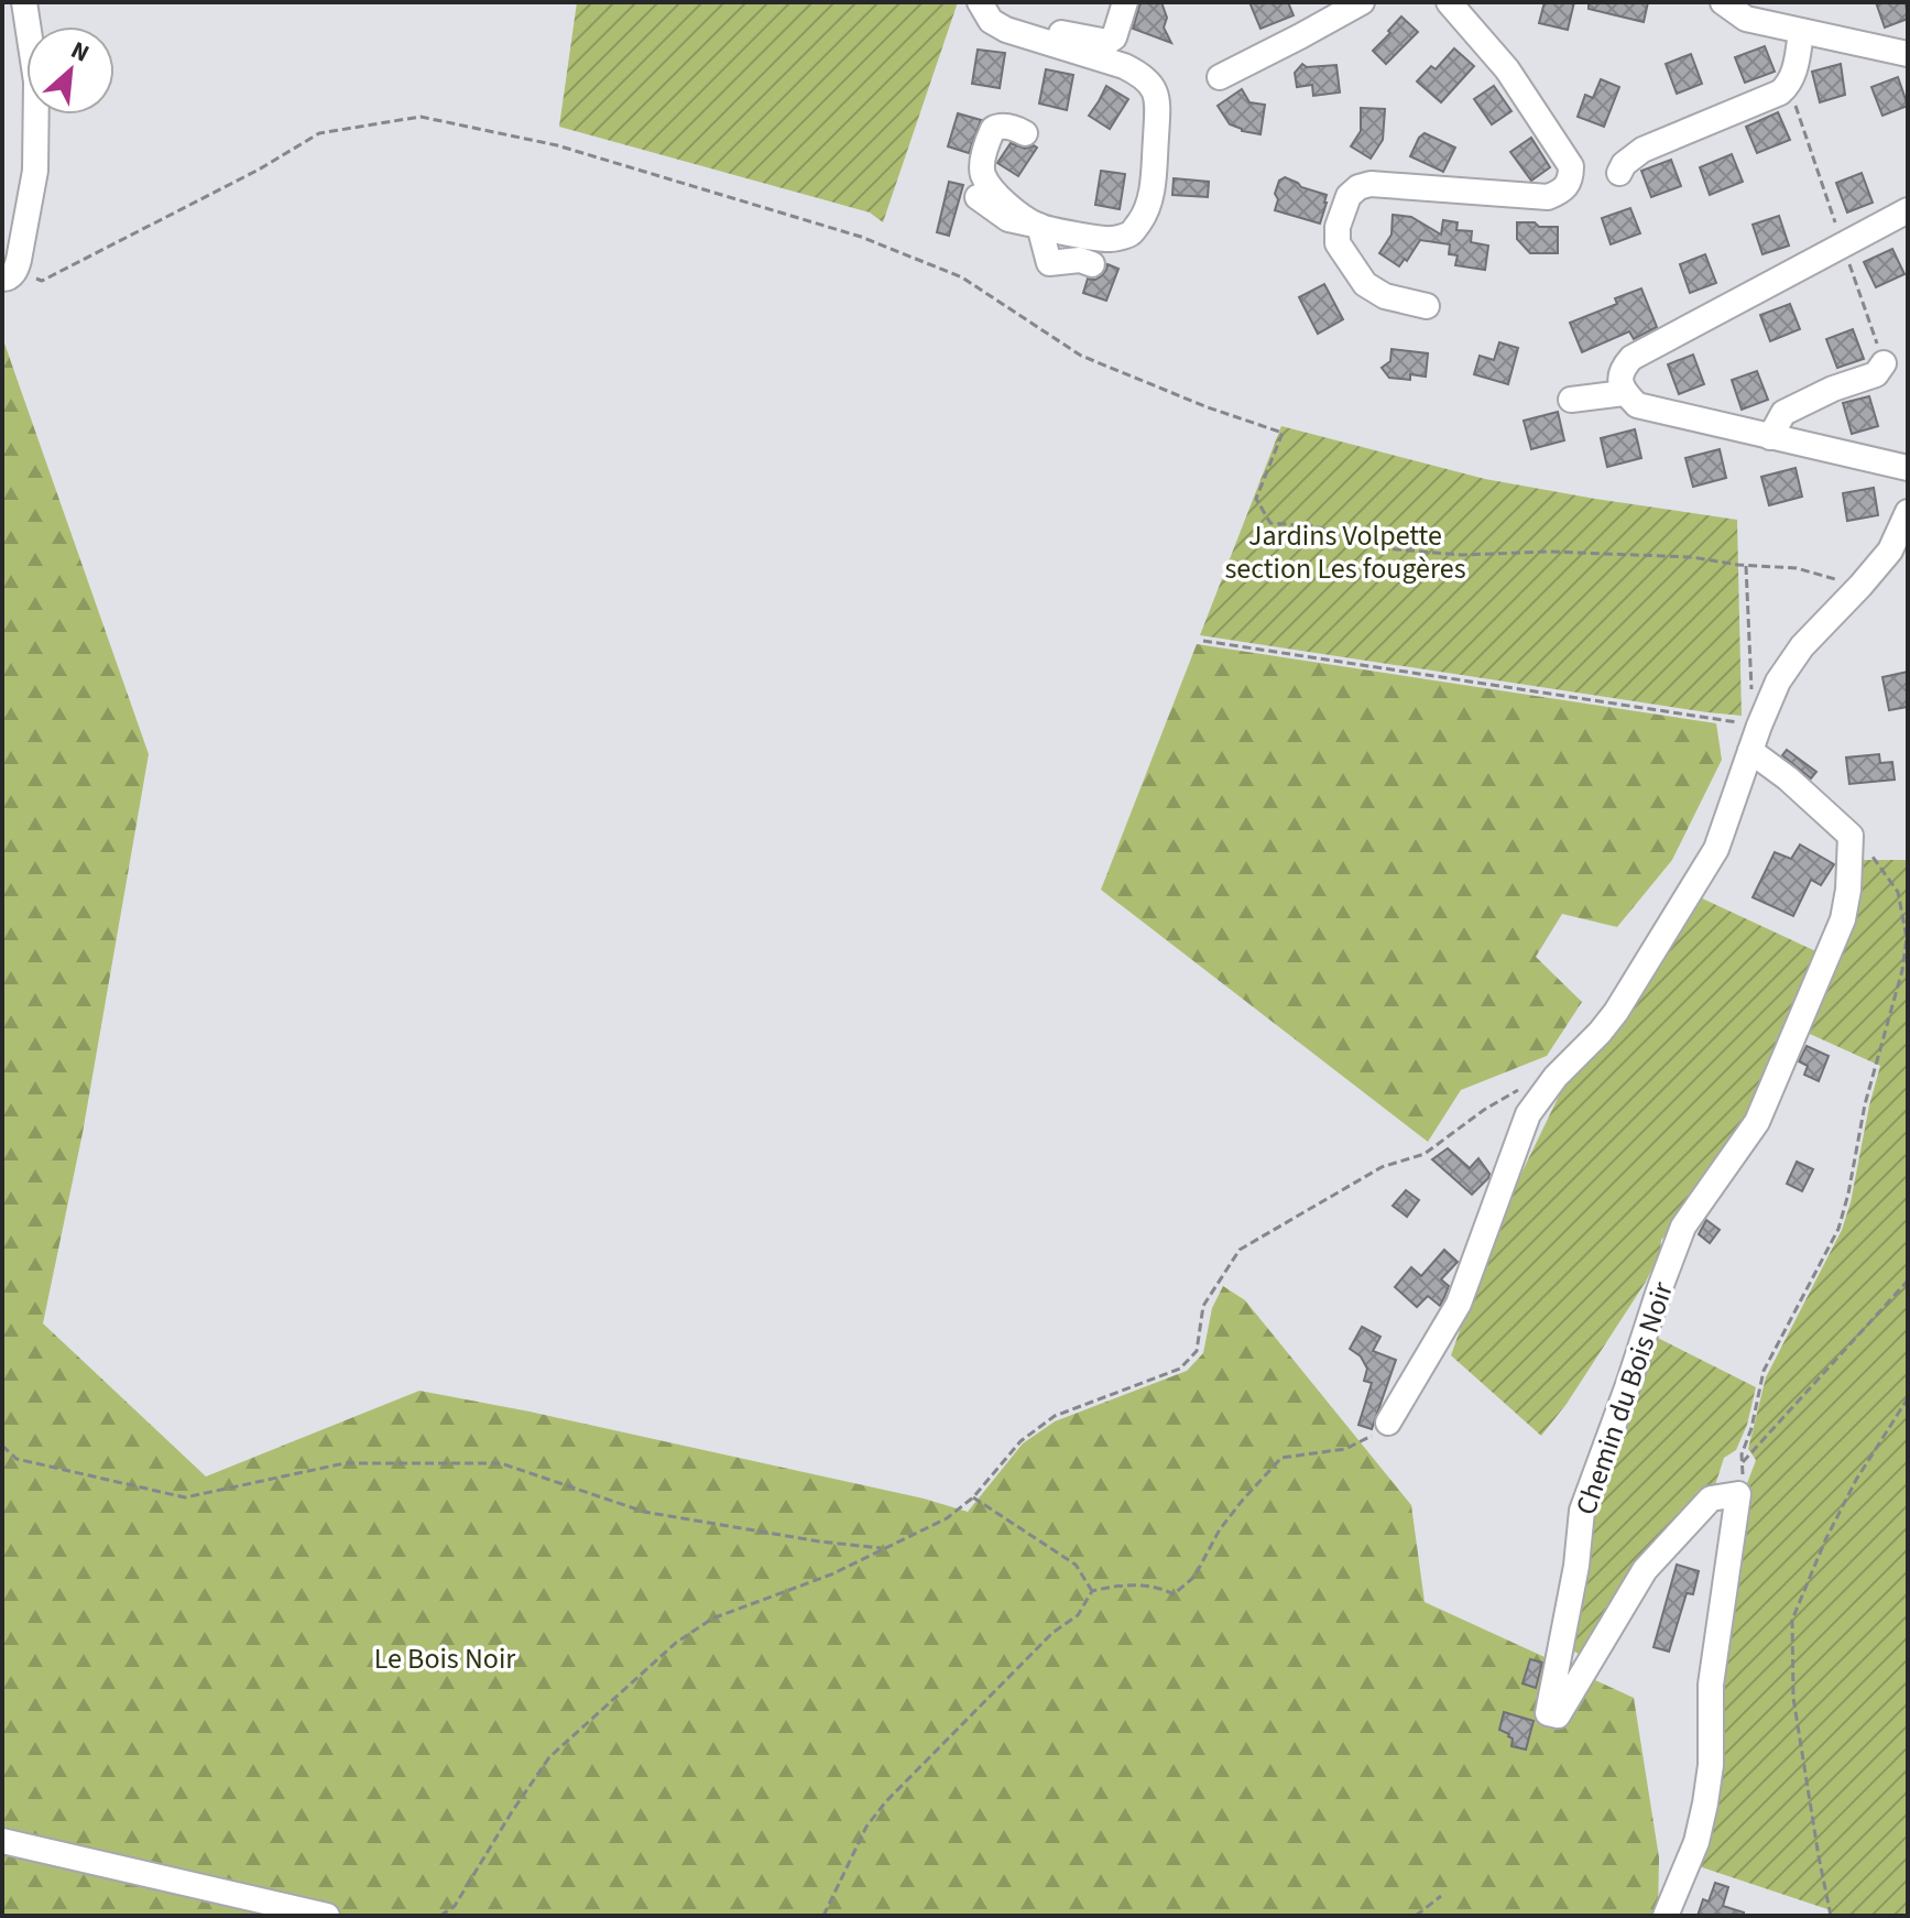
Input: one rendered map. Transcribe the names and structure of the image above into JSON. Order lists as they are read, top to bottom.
{
  "streets": {
    "street": ["Chemin du Bois Noir"]
  },
  "parks": ["Jardins Volpette section Les fougères", "Le Bois Noir"],
  "north": "top right"
}
